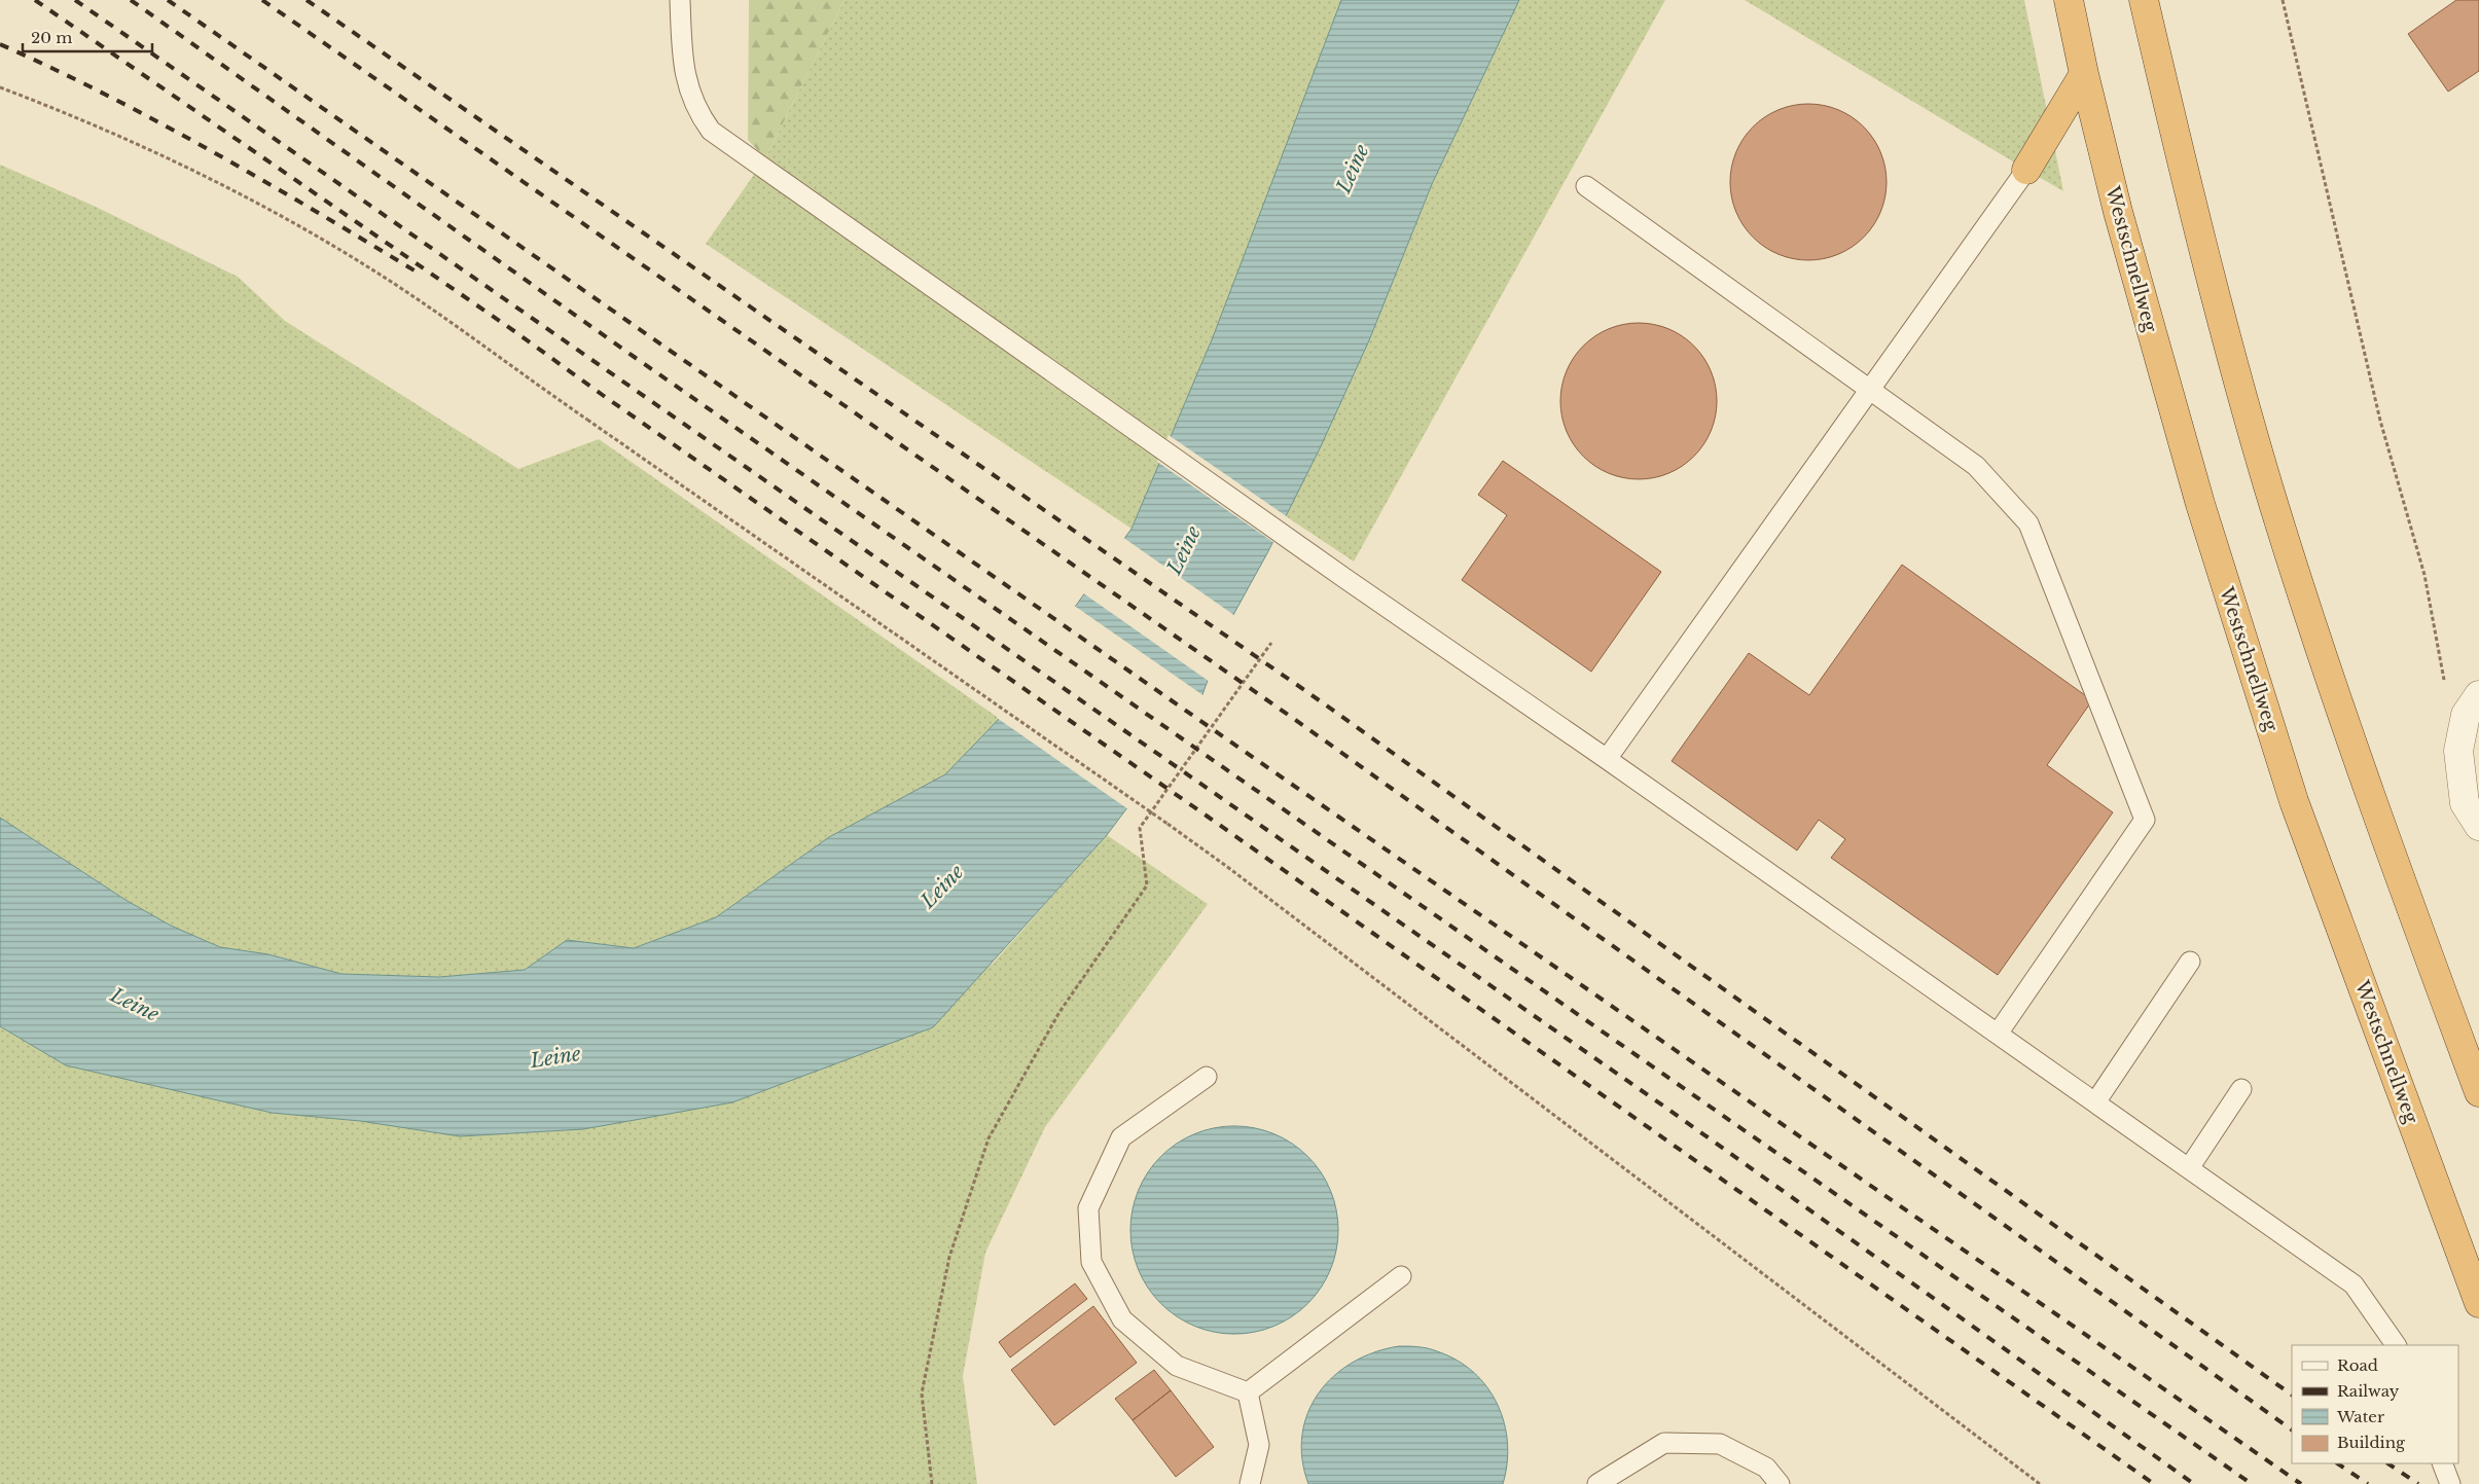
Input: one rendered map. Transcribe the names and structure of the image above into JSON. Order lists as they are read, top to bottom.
{
  "streets": {
    "highway": ["Westschnellweg"]
  },
  "water": ["Leine"],
  "legend": [
    "Road",
    "Railway",
    "Water",
    "Building"
  ],
  "scale_bar": "20 m"
}
